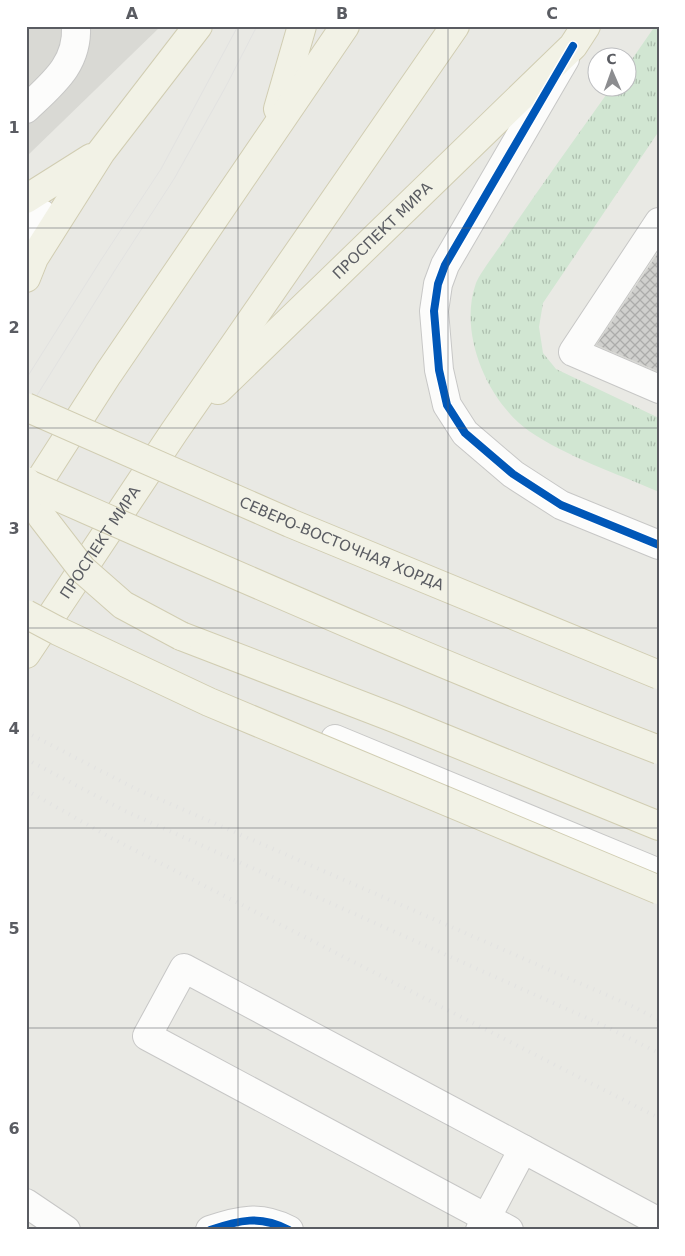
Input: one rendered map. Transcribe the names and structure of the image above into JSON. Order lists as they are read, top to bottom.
{
  "streets": {
    "main road": ["ПРОСПЕКТ МИРА", "СЕВЕРО-ВОСТОЧНАЯ ХОРДА"]
  },
  "north": "top",
  "grid": {
    "columns": ["A", "B", "C"],
    "rows": [
      "1",
      "2",
      "3",
      "4",
      "5",
      "6"
    ]
  }
}
